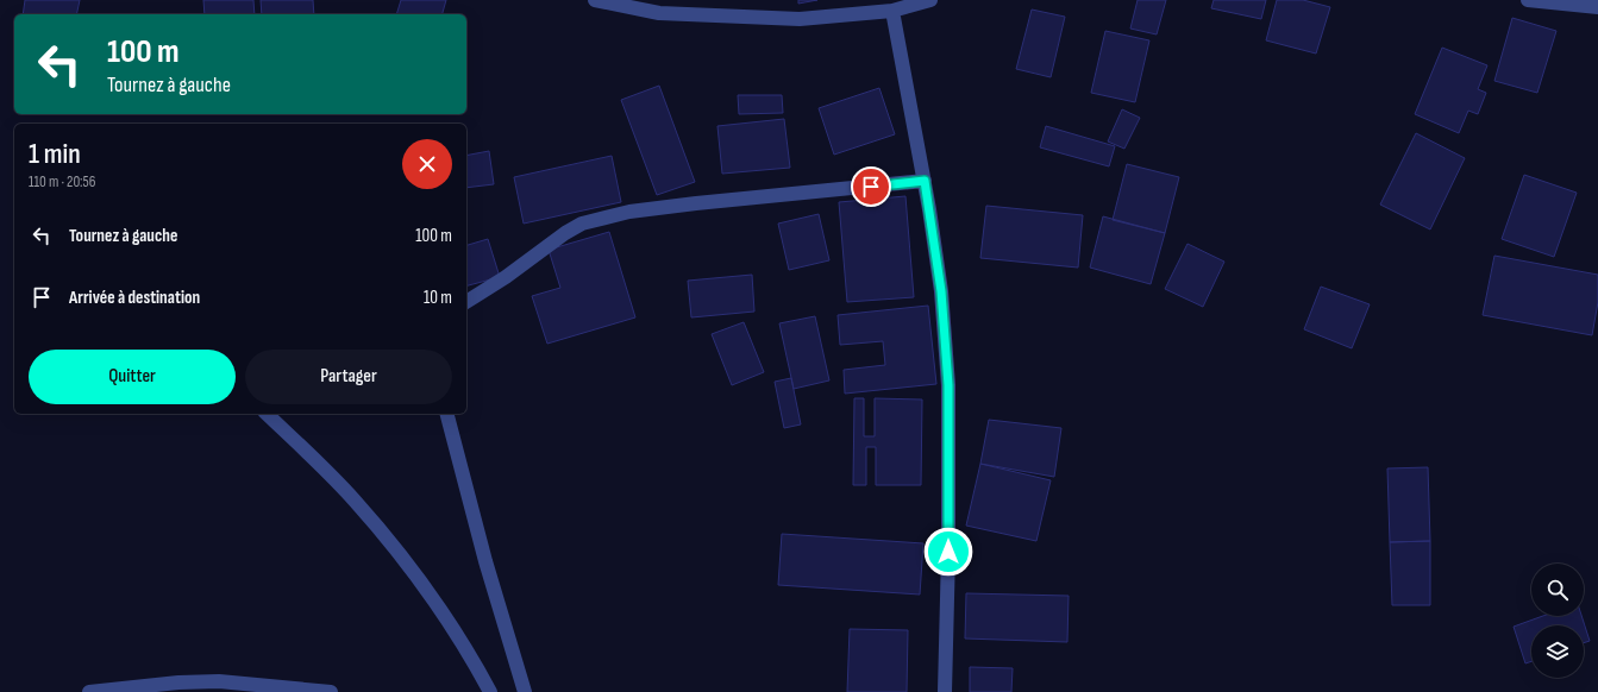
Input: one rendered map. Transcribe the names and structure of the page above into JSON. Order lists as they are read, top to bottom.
{
  "page": {
    "turn": ["100 m", "Tournez à gauche"],
    "heading": ["1 min", "110 m · 20:56"],
    "list": [
      {
        "name": "Tournez à gauche",
        "value": "100 m"
      },
      {
        "name": "Arrivée à destination",
        "value": "10 m"
      }
    ],
    "buttons": ["Quitter", "Partager"]
  }
}
